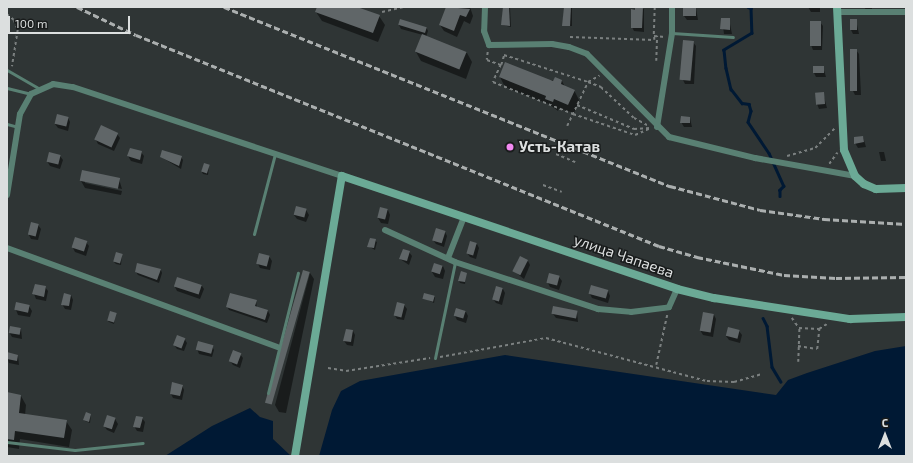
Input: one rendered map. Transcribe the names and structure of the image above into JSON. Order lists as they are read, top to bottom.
{
  "streets": {
    "main road": ["улица Чапаева"]
  },
  "places": ["Усть-Катав"],
  "scale_bar": "100 m",
  "north": "top"
}
